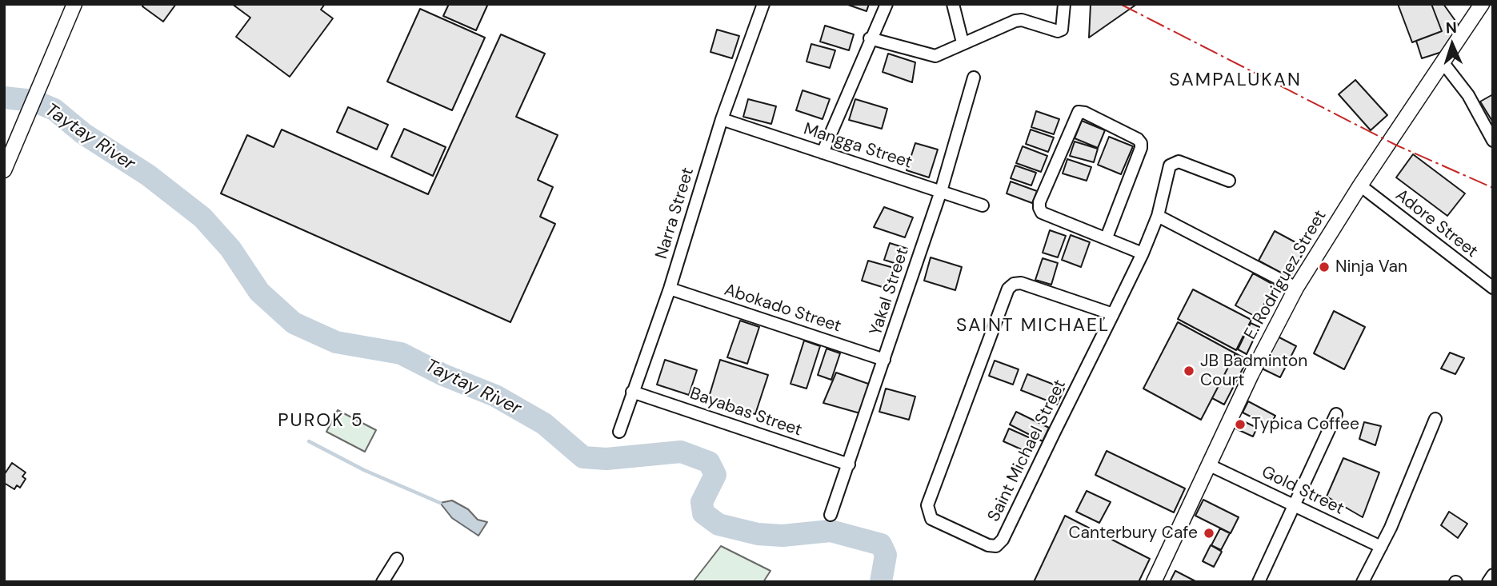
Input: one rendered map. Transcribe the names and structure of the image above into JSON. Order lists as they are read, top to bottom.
{
  "streets": {
    "street": [
      "Mangga Street",
      "Narra Street",
      "Adore Street",
      "E. Rodriguez Street",
      "Yakal Street",
      "Abokado Street",
      "Bayabas Street",
      "Saint Michael Street",
      "Gold Street"
    ]
  },
  "crossings": [
    ["Mangga Street", "Narra Street"],
    ["Mangga Street", "Yakal Street"],
    ["Narra Street", "Abokado Street"],
    ["Narra Street", "Bayabas Street"],
    ["Adore Street", "E. Rodriguez Street"],
    ["E. Rodriguez Street", "Gold Street"],
    ["Yakal Street", "Abokado Street"],
    ["Yakal Street", "Bayabas Street"]
  ],
  "districts": ["SAMPALUKAN", "SAINT MICHAEL", "PUROK 5"],
  "water": ["Taytay River"],
  "places": [
    "Ninja Van",
    "JB Badminton Court",
    "Typica Coffee",
    "Canterbury Cafe"
  ],
  "north": "top"
}
